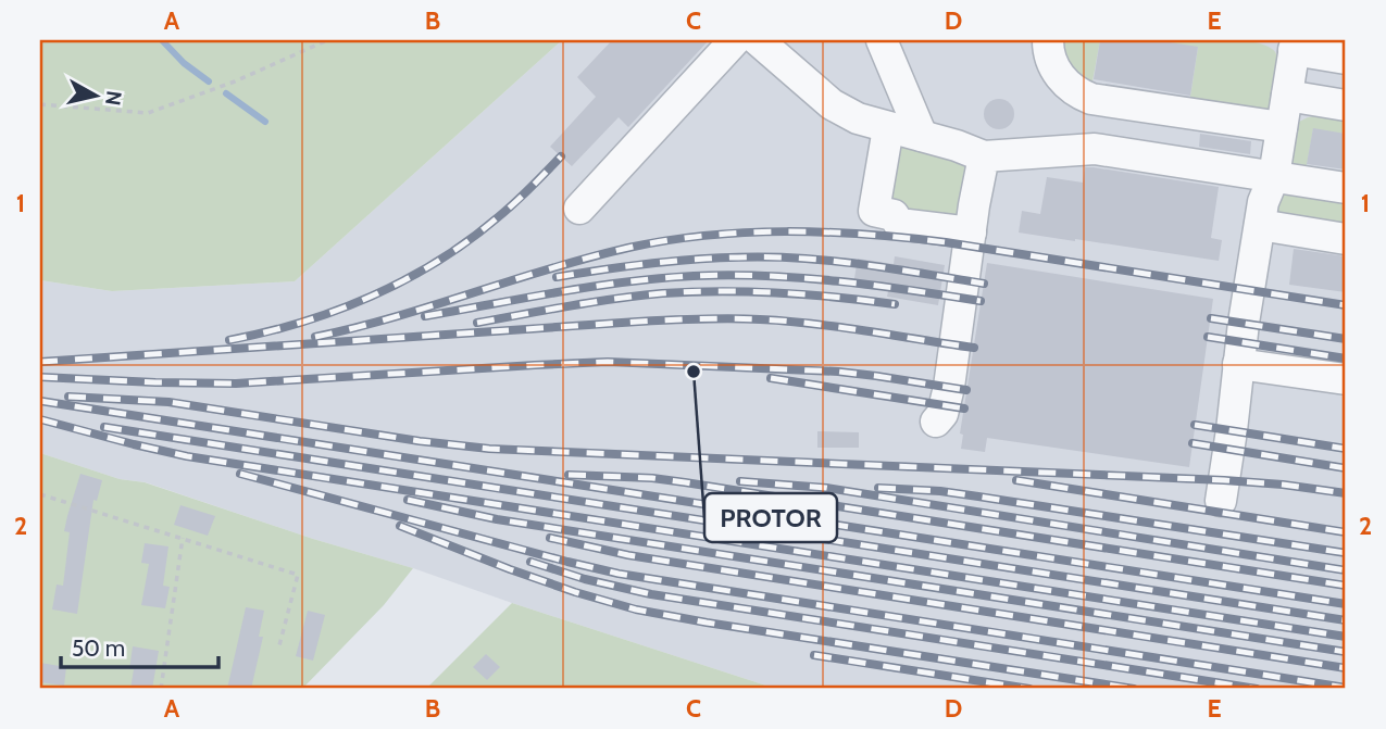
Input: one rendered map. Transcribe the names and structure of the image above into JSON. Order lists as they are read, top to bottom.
{
  "places": ["PROTOR"],
  "scale_bar": "50 m",
  "north": "right",
  "grid": {
    "columns": [
      "A",
      "B",
      "C",
      "D",
      "E"
    ],
    "rows": ["1", "2"]
  }
}
